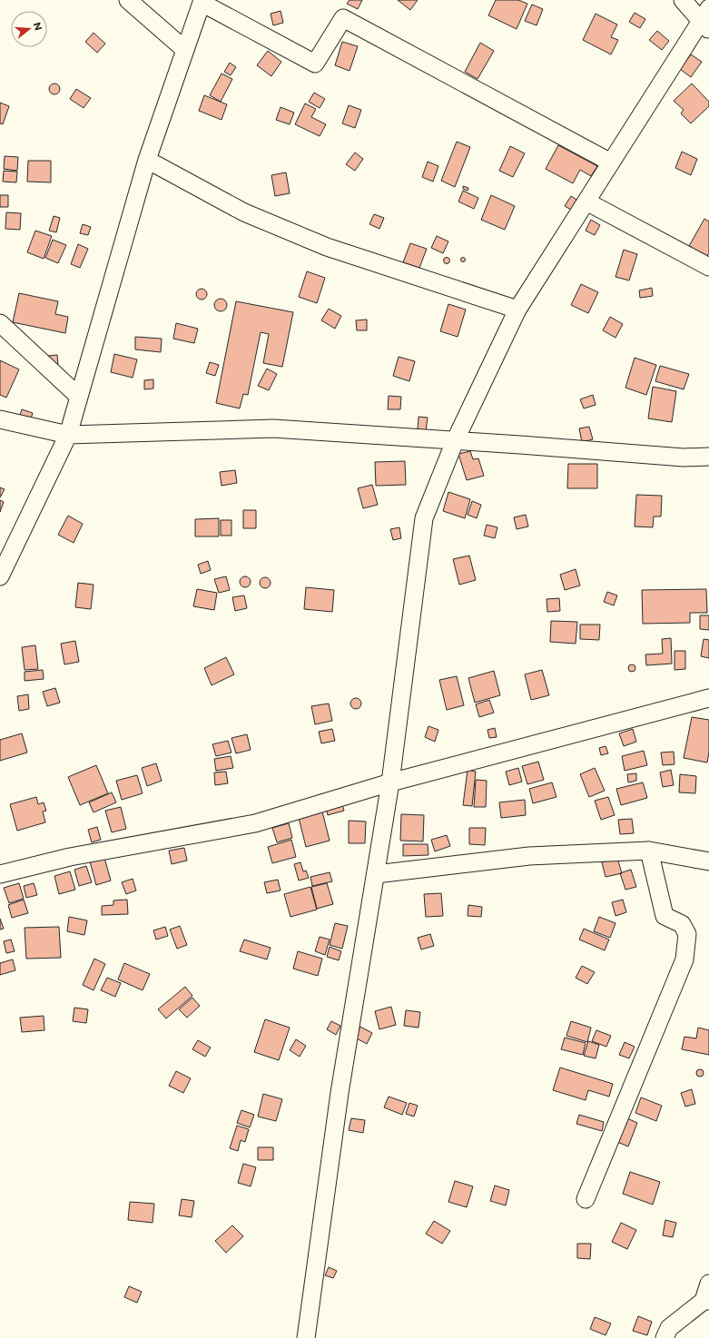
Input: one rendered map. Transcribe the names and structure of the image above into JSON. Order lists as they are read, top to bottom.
{
  "north": "right"
}
